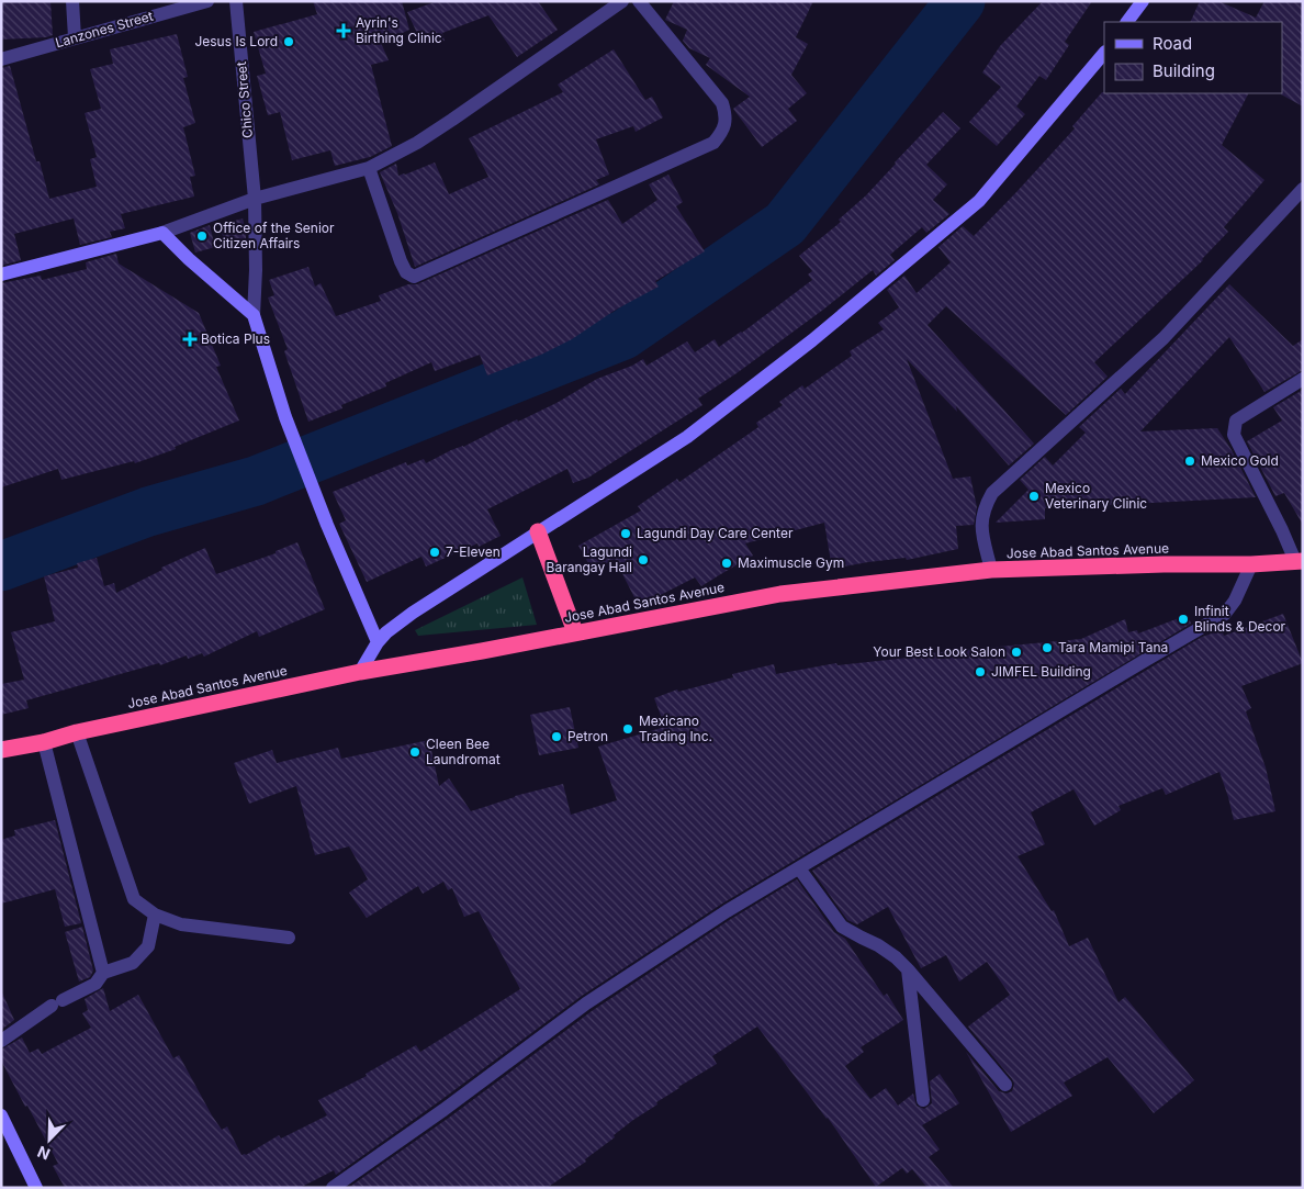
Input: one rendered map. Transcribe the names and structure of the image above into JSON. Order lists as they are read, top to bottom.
{
  "streets": {
    "highway": ["Jose Abad Santos Avenue"],
    "street": ["Lanzones Street", "Chico Street"]
  },
  "places": {
    "health": ["Ayrin's Birthing Clinic", "Botica Plus"],
    "other": [
      "Jesus Is Lord",
      "Office of the Senior Citizen Affairs",
      "Mexico Gold",
      "Mexico Veterinary Clinic",
      "Lagundi Day Care Center",
      "7-Eleven",
      "Lagundi Barangay Hall",
      "Maximuscle Gym",
      "Infinit Blinds & Decor",
      "Tara Mamipi Tana",
      "Your Best Look Salon",
      "JIMFEL Building",
      "Mexicano Trading Inc.",
      "Petron",
      "Cleen Bee Laundromat"
    ]
  },
  "legend": ["Road", "Building"],
  "north": "bottom left"
}
